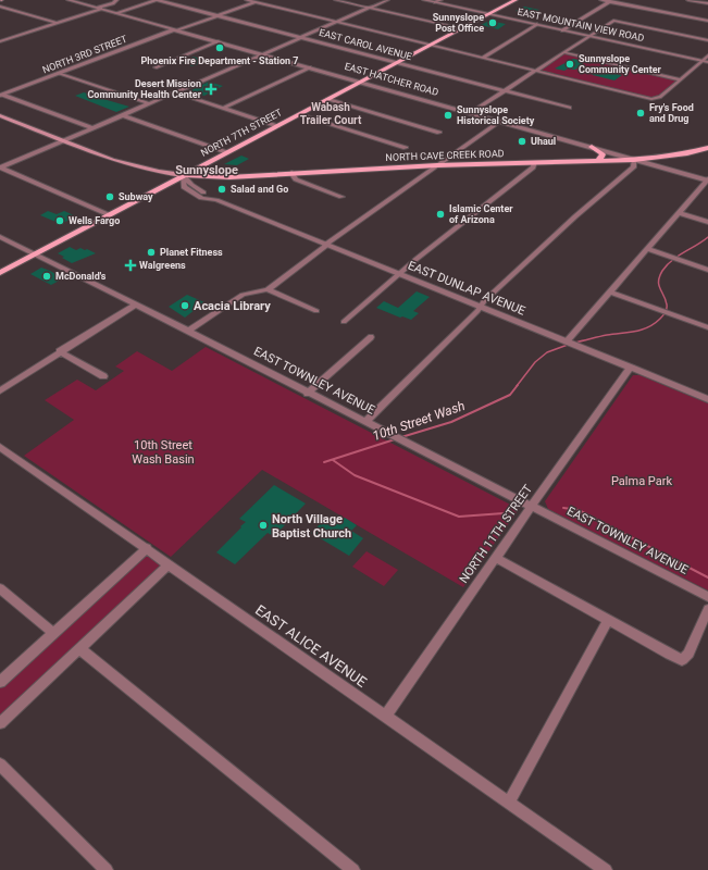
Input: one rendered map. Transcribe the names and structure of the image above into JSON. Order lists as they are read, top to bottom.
{
  "streets": {
    "main road": ["NORTH 7TH STREET", "NORTH CAVE CREEK ROAD"],
    "street": [
      "EAST MOUNTAIN VIEW ROAD",
      "EAST CAROL AVENUE",
      "NORTH 3RD STREET",
      "EAST HATCHER ROAD",
      "EAST DUNLAP AVENUE",
      "EAST TOWNLEY AVENUE",
      "NORTH 11TH STREET",
      "EAST ALICE AVENUE"
    ]
  },
  "crossings": [
    ["EAST MOUNTAIN VIEW ROAD", "NORTH 7TH STREET"],
    ["EAST CAROL AVENUE", "NORTH 3RD STREET"],
    ["EAST CAROL AVENUE", "NORTH 7TH STREET"],
    ["NORTH 3RD STREET", "EAST HATCHER ROAD"],
    ["EAST HATCHER ROAD", "NORTH 7TH STREET"],
    ["EAST HATCHER ROAD", "NORTH CAVE CREEK ROAD"],
    ["NORTH 7TH STREET", "NORTH CAVE CREEK ROAD"],
    ["NORTH 7TH STREET", "EAST DUNLAP AVENUE"],
    ["NORTH 7TH STREET", "EAST TOWNLEY AVENUE"],
    ["NORTH CAVE CREEK ROAD", "EAST DUNLAP AVENUE"],
    ["EAST DUNLAP AVENUE", "NORTH 11TH STREET"],
    ["EAST TOWNLEY AVENUE", "NORTH 11TH STREET"],
    ["NORTH 11TH STREET", "EAST ALICE AVENUE"]
  ],
  "districts": ["Wabash Trailer Court", "Sunnyslope"],
  "water": ["10th Street Wash"],
  "parks": ["10th Street Wash Basin", "Palma Park"],
  "places": {
    "other": [
      "Sunnyslope Post Office",
      "Phoenix Fire Department - Station 7",
      "Sunnyslope Community Center",
      "Fry's Food and Drug",
      "Sunnyslope Historical Society",
      "Uhaul",
      "Salad and Go",
      "Subway",
      "Islamic Center of Arizona",
      "Wells Fargo",
      "Planet Fitness",
      "McDonald's",
      "Acacia Library",
      "North Village Baptist Church"
    ],
    "health": ["Desert Mission Community Health Center", "Walgreens"]
  }
}
